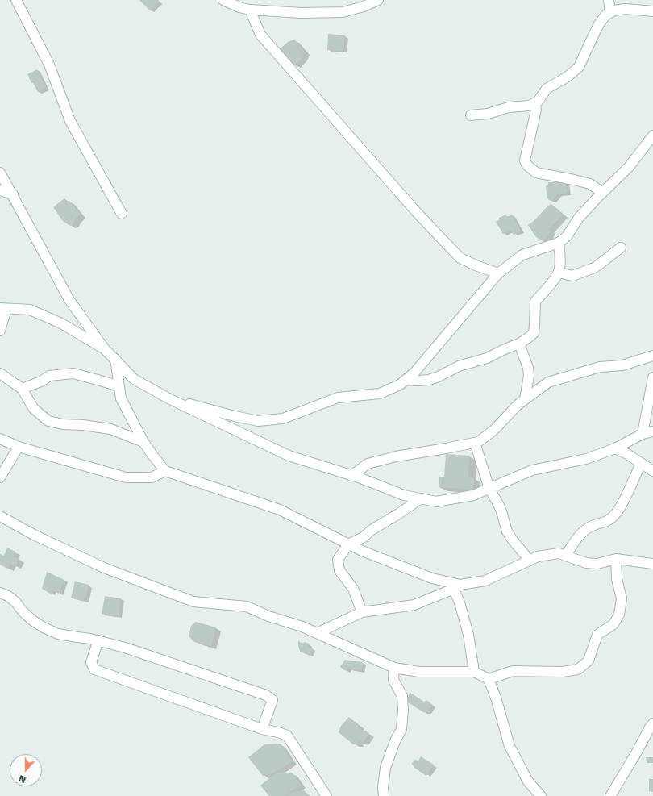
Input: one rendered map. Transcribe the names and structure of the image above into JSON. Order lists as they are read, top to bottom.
{
  "north": "bottom"
}
